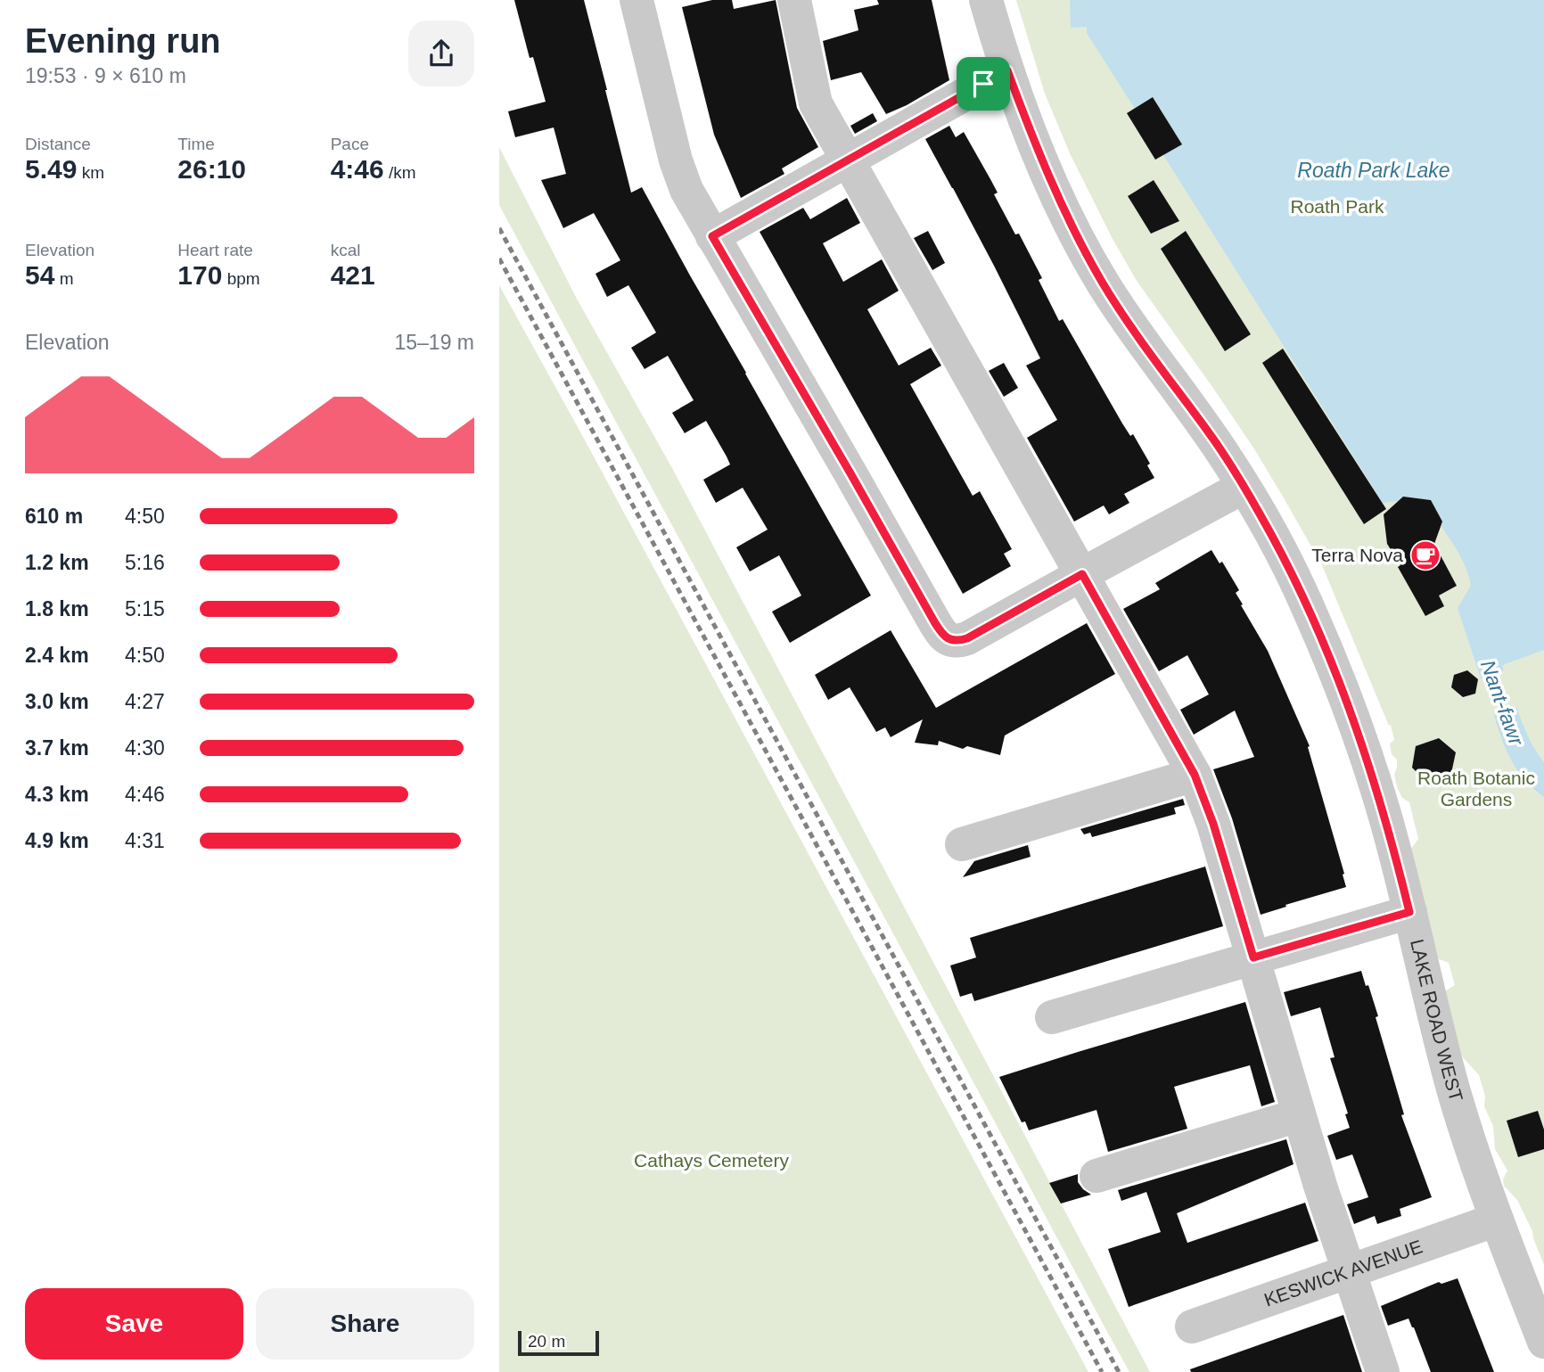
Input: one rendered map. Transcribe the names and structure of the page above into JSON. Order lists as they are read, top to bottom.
{
  "streets": {
    "street": ["LAKE ROAD WEST", "KESWICK AVENUE"]
  },
  "crossings": [
    ["LAKE ROAD WEST", "KESWICK AVENUE"]
  ],
  "water": ["Roath Park Lake", "Nant-fawr"],
  "parks": ["Roath Park", "Roath Botanic Gardens", "Cathays Cemetery"],
  "places": {
    "cafe": ["Terra Nova"]
  },
  "scale_bar": "20 m",
  "page": {
    "heading": ["Evening run", "19:53 · 9 × 610 m"],
    "stats": [
      ["Distance", "5.49 km"],
      ["Time", "26:10"],
      ["Pace", "4:46 /km"],
      ["Elevation", "54 m"],
      ["Heart rate", "170 bpm"],
      ["kcal", "421"]
    ],
    "chart": ["Elevation", "15–19 m"],
    "list": [
      {
        "name": "610 m",
        "note": "4:50"
      },
      {
        "name": "1.2 km",
        "note": "5:16"
      },
      {
        "name": "1.8 km",
        "note": "5:15"
      },
      {
        "name": "2.4 km",
        "note": "4:50"
      },
      {
        "name": "3.0 km",
        "note": "4:27"
      },
      {
        "name": "3.7 km",
        "note": "4:30"
      },
      {
        "name": "4.3 km",
        "note": "4:46"
      },
      {
        "name": "4.9 km",
        "note": "4:31"
      }
    ],
    "buttons": ["Save", "Share"],
    "scale": "20 m"
  }
}
